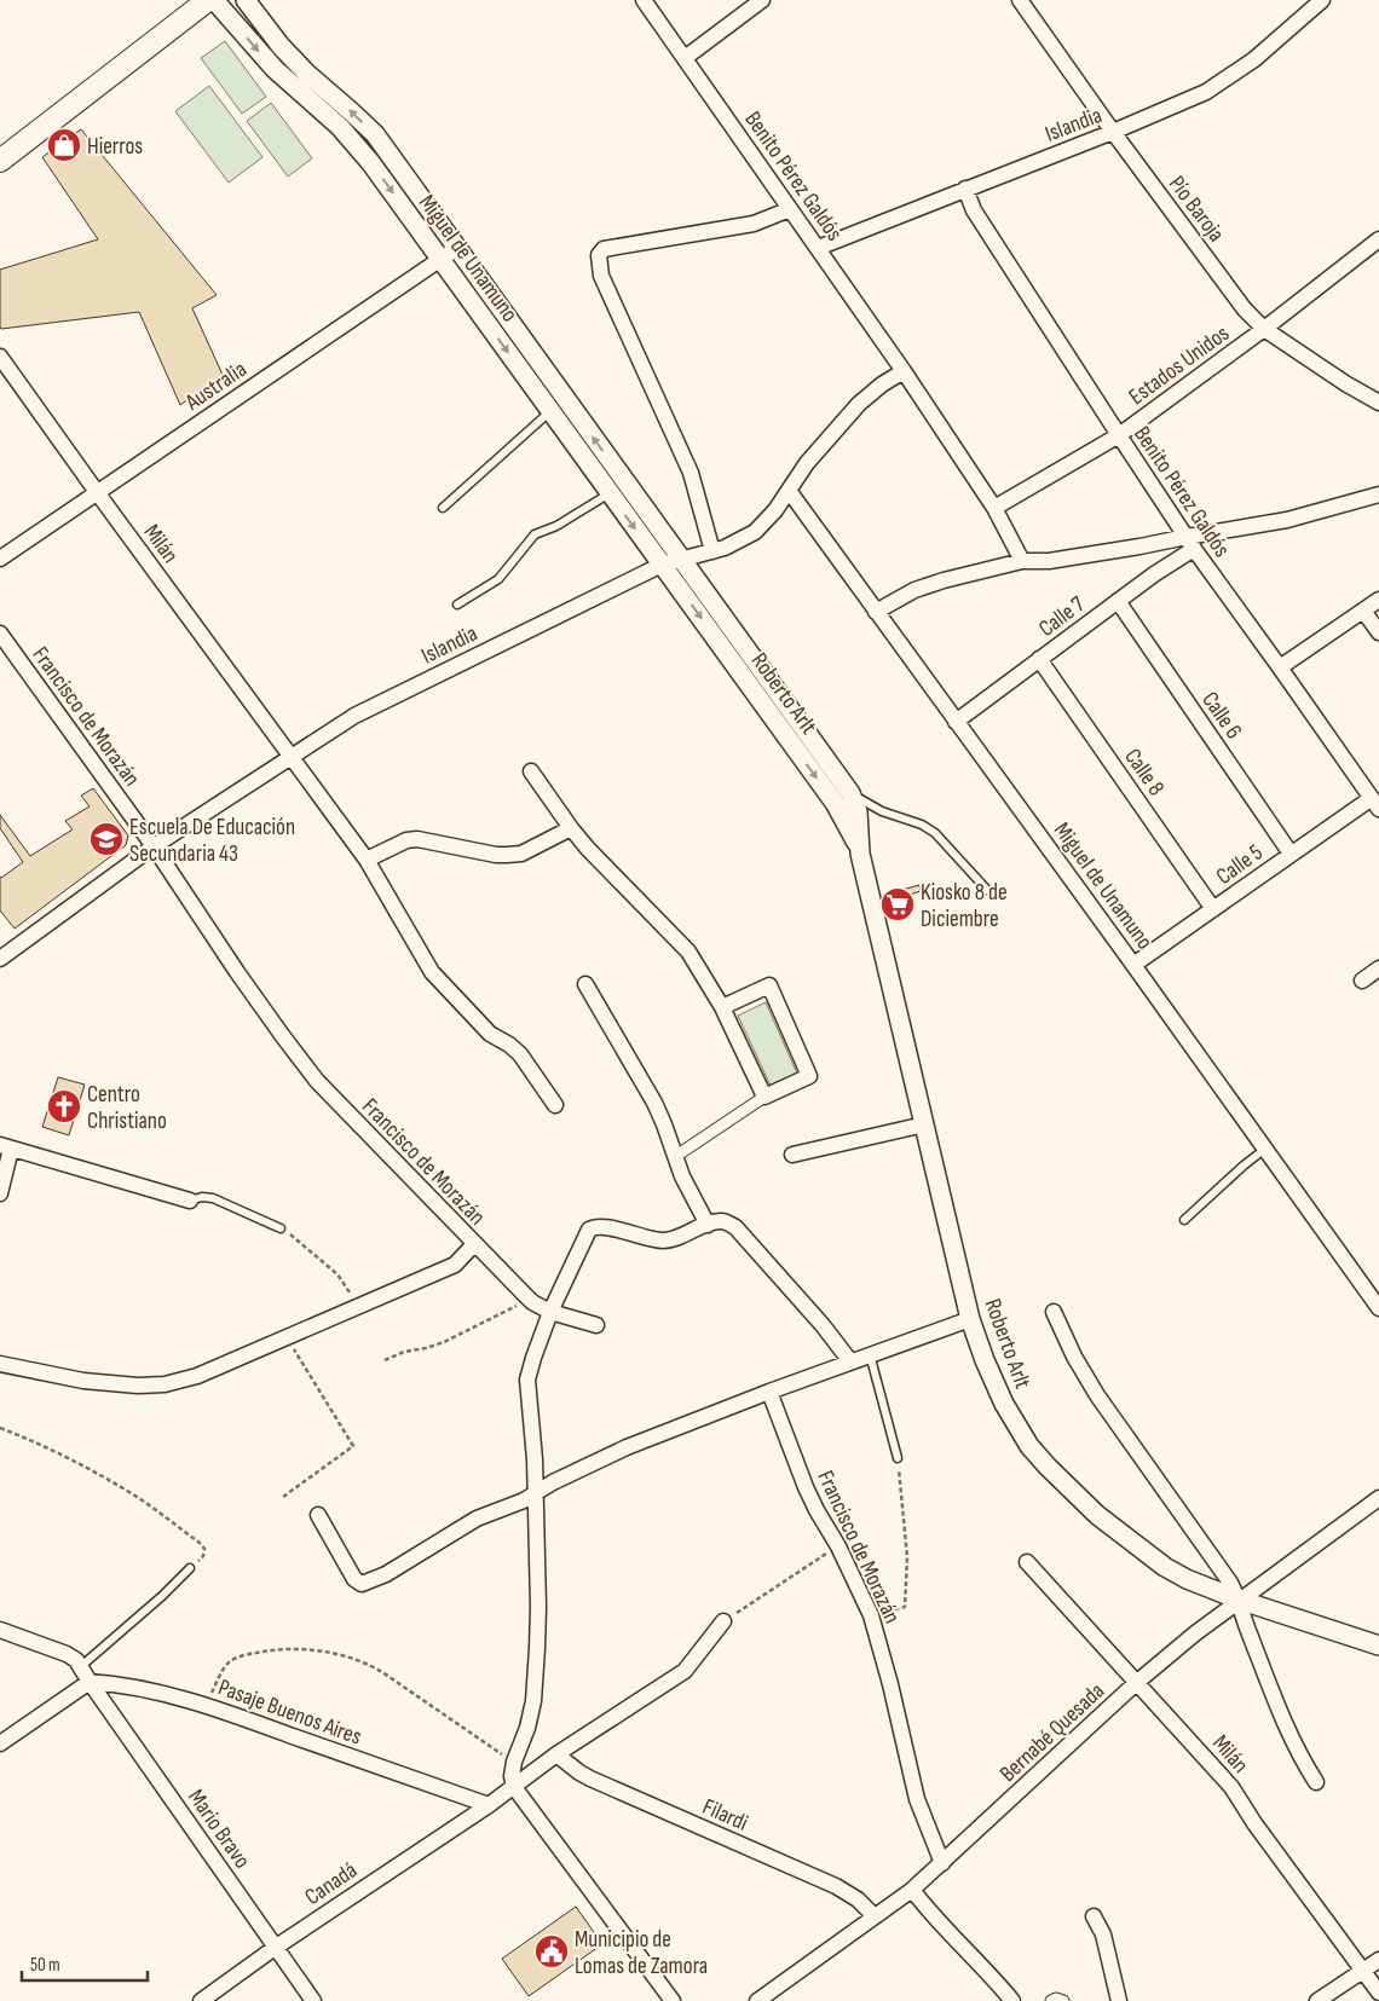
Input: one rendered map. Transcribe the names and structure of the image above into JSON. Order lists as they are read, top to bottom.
{
  "streets": {
    "street": [
      "Islandia",
      "Benito Pérez Galdós",
      "Pío Baroja",
      "Miguel de Unamuno",
      "Estados Unidos",
      "Australia",
      "Milán",
      "Calle 7",
      "Roberto Arlt",
      "Calle 6",
      "Francisco de Morazán",
      "Calle 8",
      "Calle 5",
      "Pasaje Buenos Aires",
      "Bernabé Quesada",
      "Filardi",
      "Mario Bravo",
      "Canadá"
    ]
  },
  "crossings": [
    ["Islandia", "Benito Pérez Galdós"],
    ["Islandia", "Pío Baroja"],
    ["Islandia", "Miguel de Unamuno"],
    ["Islandia", "Milán"],
    ["Islandia", "Roberto Arlt"],
    ["Islandia", "Francisco de Morazán"],
    ["Benito Pérez Galdós", "Estados Unidos"],
    ["Benito Pérez Galdós", "Calle 7"],
    ["Benito Pérez Galdós", "Calle 5"],
    ["Pío Baroja", "Estados Unidos"],
    ["Miguel de Unamuno", "Australia"],
    ["Miguel de Unamuno", "Calle 7"],
    ["Miguel de Unamuno", "Roberto Arlt"],
    ["Miguel de Unamuno", "Calle 5"],
    ["Australia", "Milán"],
    ["Milán", "Bernabé Quesada"],
    ["Calle 7", "Calle 6"],
    ["Calle 7", "Calle 8"],
    ["Roberto Arlt", "Bernabé Quesada"],
    ["Calle 6", "Calle 5"],
    ["Francisco de Morazán", "Bernabé Quesada"],
    ["Calle 8", "Calle 5"],
    ["Pasaje Buenos Aires", "Mario Bravo"],
    ["Pasaje Buenos Aires", "Canadá"],
    ["Bernabé Quesada", "Filardi"],
    ["Filardi", "Canadá"],
    ["Mario Bravo", "Canadá"]
  ],
  "places": {
    "shop": ["Hierros"],
    "school or university": ["Escuela De Educación Secundaria 43"],
    "supermarket": ["Kiosko 8 de Diciembre"],
    "church": ["Centro Christiano"],
    "public building": ["Municipio de Lomas de Zamora"]
  },
  "scale_bar": "50 m"
}
